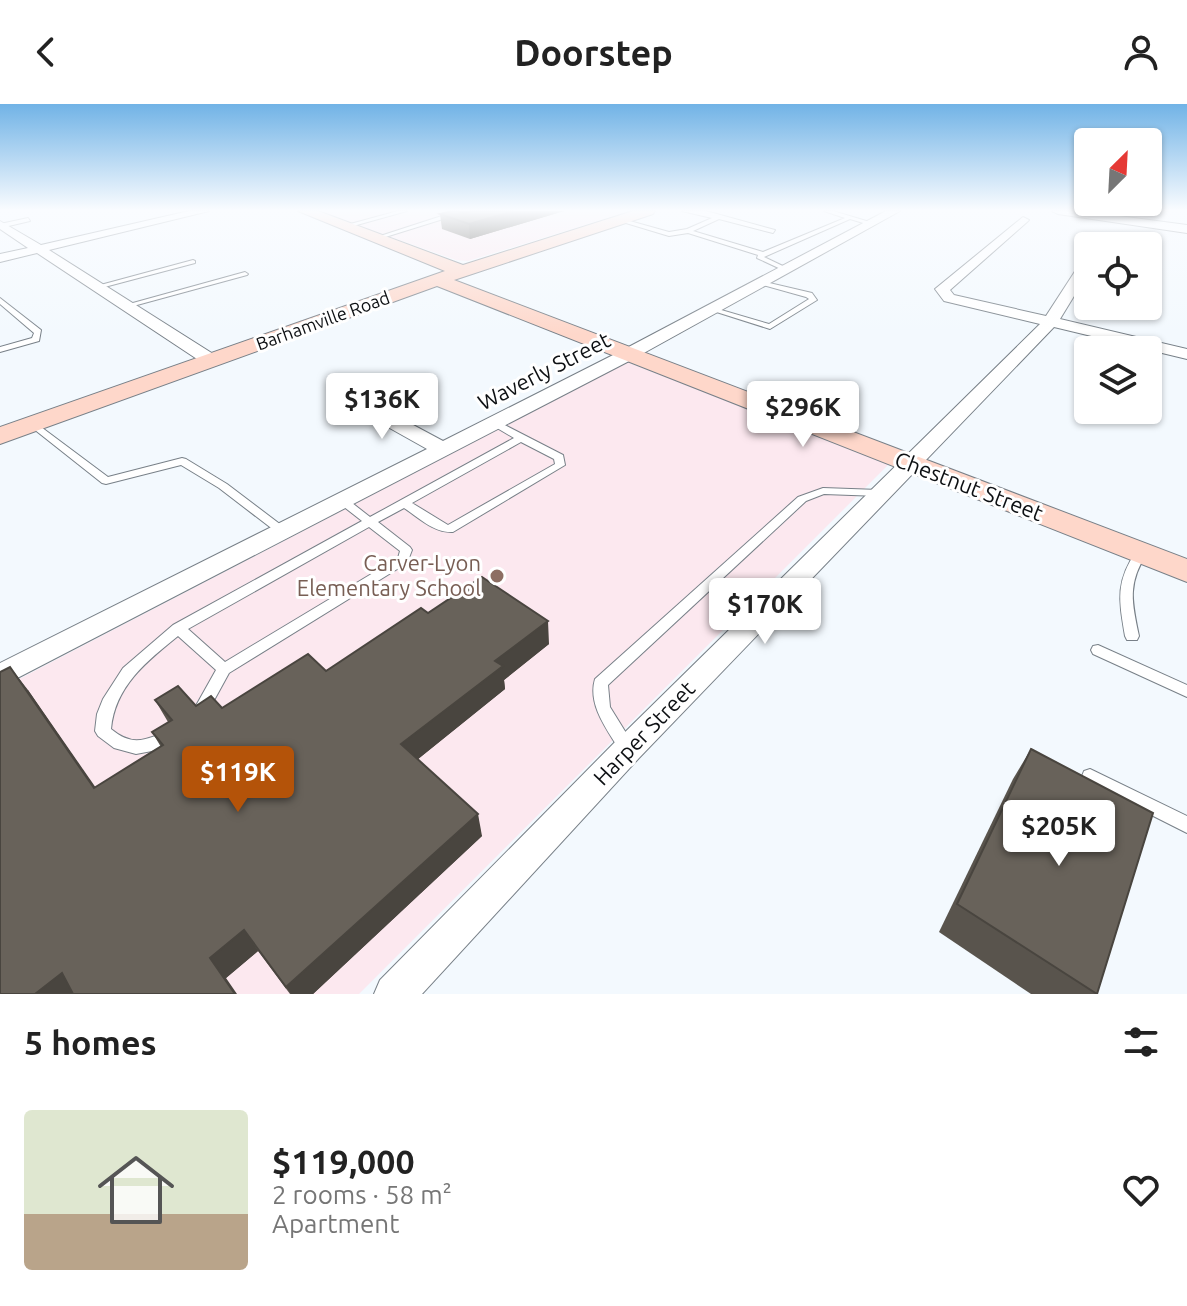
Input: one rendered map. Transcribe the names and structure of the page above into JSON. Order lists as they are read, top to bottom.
{
  "streets": {
    "street": [
      "Barhamville Road",
      "Waverly Street",
      "Chestnut Street",
      "Harper Street"
    ]
  },
  "crossings": [
    ["Barhamville Road", "Chestnut Street"],
    ["Waverly Street", "Chestnut Street"],
    ["Chestnut Street", "Harper Street"]
  ],
  "places": ["Carver-Lyon Elementary School"],
  "north": "top right",
  "page": {
    "header": "Doorstep",
    "price": [
      "$136K",
      "$296K",
      "$170K",
      "$119K",
      "$205K"
    ],
    "heading": "5 homes",
    "list": [
      {
        "name": "$119,000",
        "note": "2 rooms · 58 m² · Apartment"
      }
    ]
  }
}
